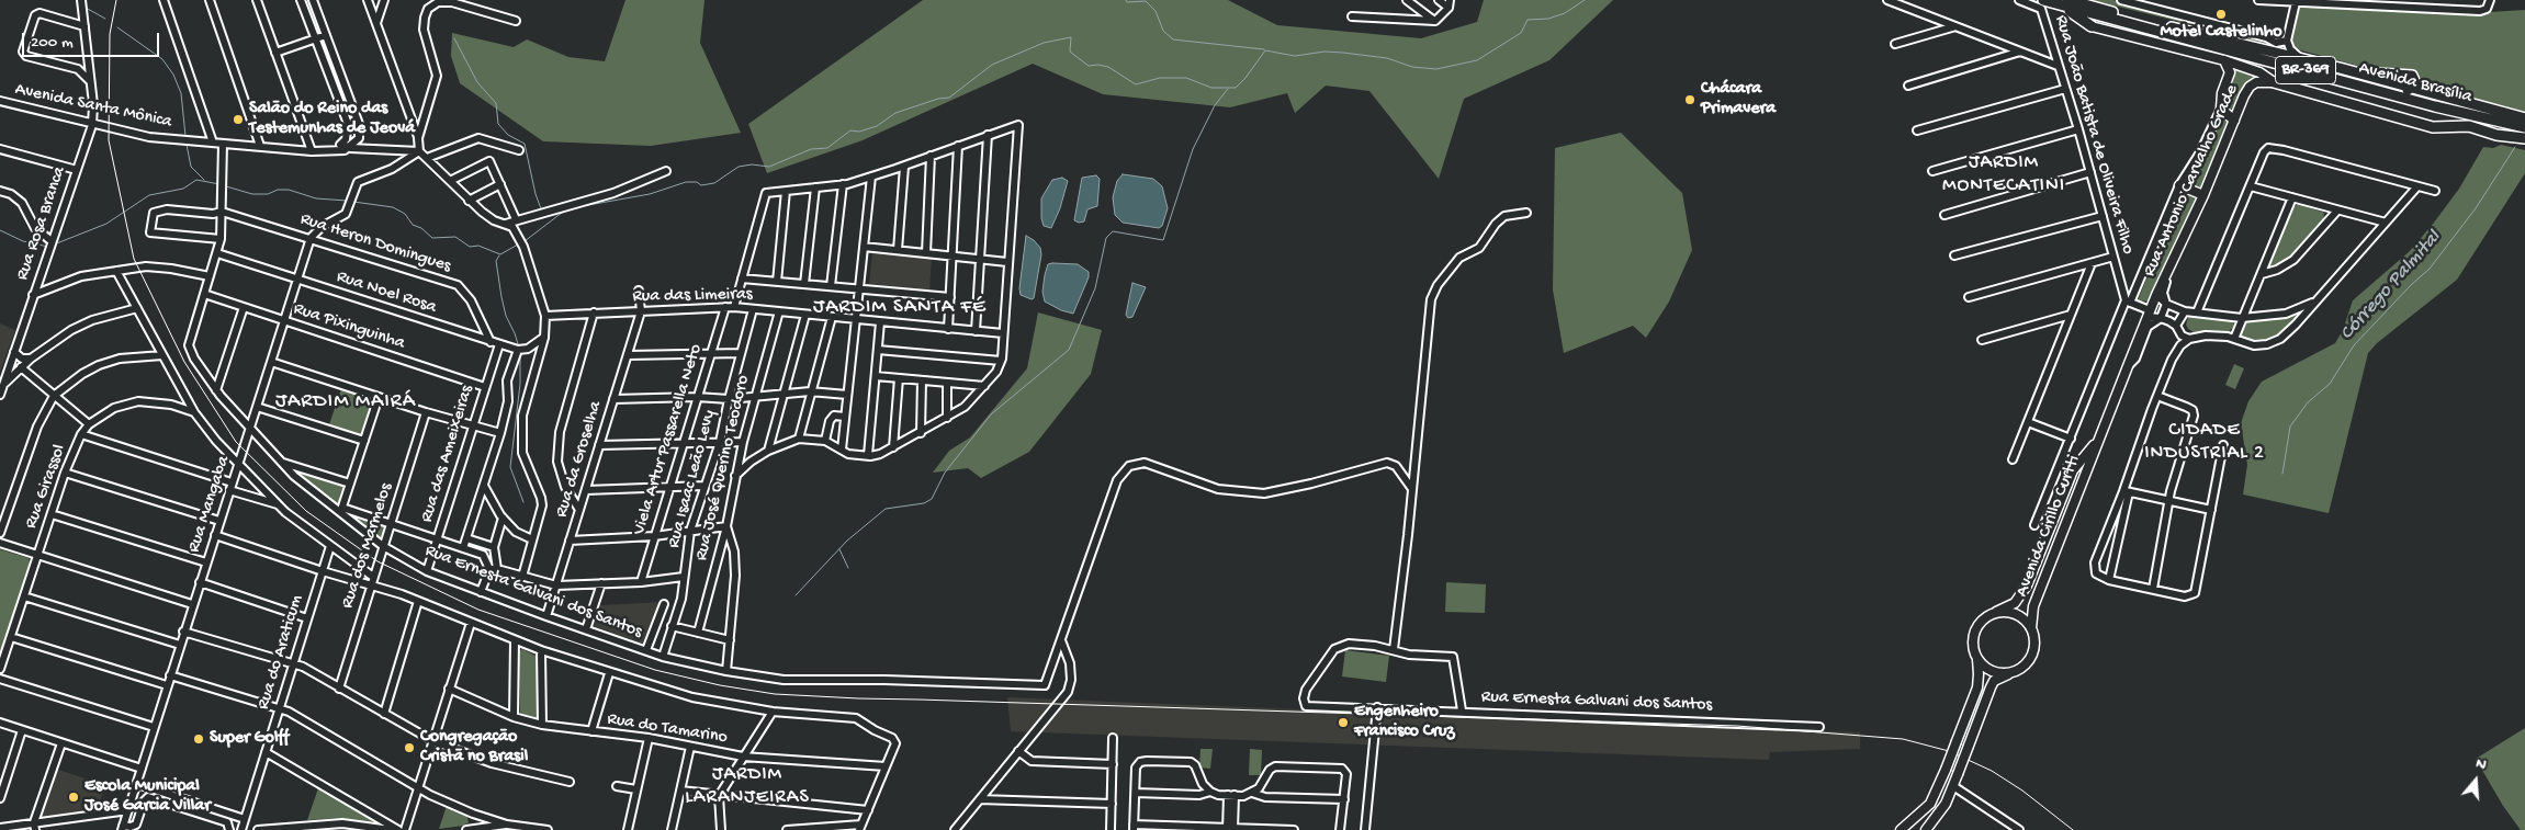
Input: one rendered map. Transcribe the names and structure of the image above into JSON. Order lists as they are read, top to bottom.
{
  "streets": {
    "highway": ["BR-369", "Avenida Brasília"],
    "main road": ["Rua Antonio Carvalho Grade", "Avenida Cirillo Curtti"],
    "street": [
      "Avenida Santa Mônica",
      "Rua João Batista de Oliveira Filho",
      "Rua Rosa Branca",
      "Rua Heron Domingues",
      "Rua Noel Rosa",
      "Rua das Limeiras",
      "Rua Pixinguinha",
      "Viela Artur Passarella Neto",
      "Rua das Ameixeiras",
      "Rua da Groselha",
      "Rua José Querino Teodoro",
      "Rua Isaac Leão Levy",
      "Rua Girassol",
      "Rua Mangaba",
      "Rua dos Marmelos",
      "Rua Ernesta Galvani dos Santos",
      "Rua do Araticum",
      "Rua do Tamarino"
    ]
  },
  "crossings": [
    ["Avenida Brasília", "Rua João Batista de Oliveira Filho"],
    ["Avenida Santa Mônica", "Rua Rosa Branca"],
    ["Rua Antonio Carvalho Grade", "Avenida Cirillo Curtti"],
    ["Rua Heron Domingues", "Rua Noel Rosa"],
    ["Rua Heron Domingues", "Rua Mangaba"],
    ["Rua Noel Rosa", "Rua das Ameixeiras"],
    ["Rua Noel Rosa", "Rua Mangaba"],
    ["Rua das Limeiras", "Viela Artur Passarella Neto"],
    ["Rua das Limeiras", "Rua da Groselha"],
    ["Rua das Limeiras", "Rua José Querino Teodoro"],
    ["Rua das Limeiras", "Rua Isaac Leão Levy"],
    ["Rua Pixinguinha", "Rua das Ameixeiras"],
    ["Rua Pixinguinha", "Rua Mangaba"],
    ["Rua Pixinguinha", "Rua Ernesta Galvani dos Santos"],
    ["Rua das Ameixeiras", "Rua Ernesta Galvani dos Santos"],
    ["Rua da Groselha", "Rua Ernesta Galvani dos Santos"],
    ["Rua Isaac Leão Levy", "Rua Ernesta Galvani dos Santos"],
    ["Rua Mangaba", "Rua Ernesta Galvani dos Santos"],
    ["Rua dos Marmelos", "Rua Ernesta Galvani dos Santos"]
  ],
  "districts": [
    "JARDIM MONTECATINI",
    "JARDIM SANTA FÉ",
    "JARDIM MAIRÁ",
    "CIDADE INDUSTRIAL 2",
    "JARDIM LARANJEIRAS"
  ],
  "water": ["Córrego Palmital"],
  "places": [
    "Motel Castelinho",
    "Chácara Primavera",
    "Salão do Reino das Testemunhas de Jeová",
    "Engenheiro Francisco Cruz",
    "Super Golff",
    "Congregação Cristã no Brasil",
    "Escola Municipal José Garcia Villar"
  ],
  "scale_bar": "200 m",
  "north": "top"
}
